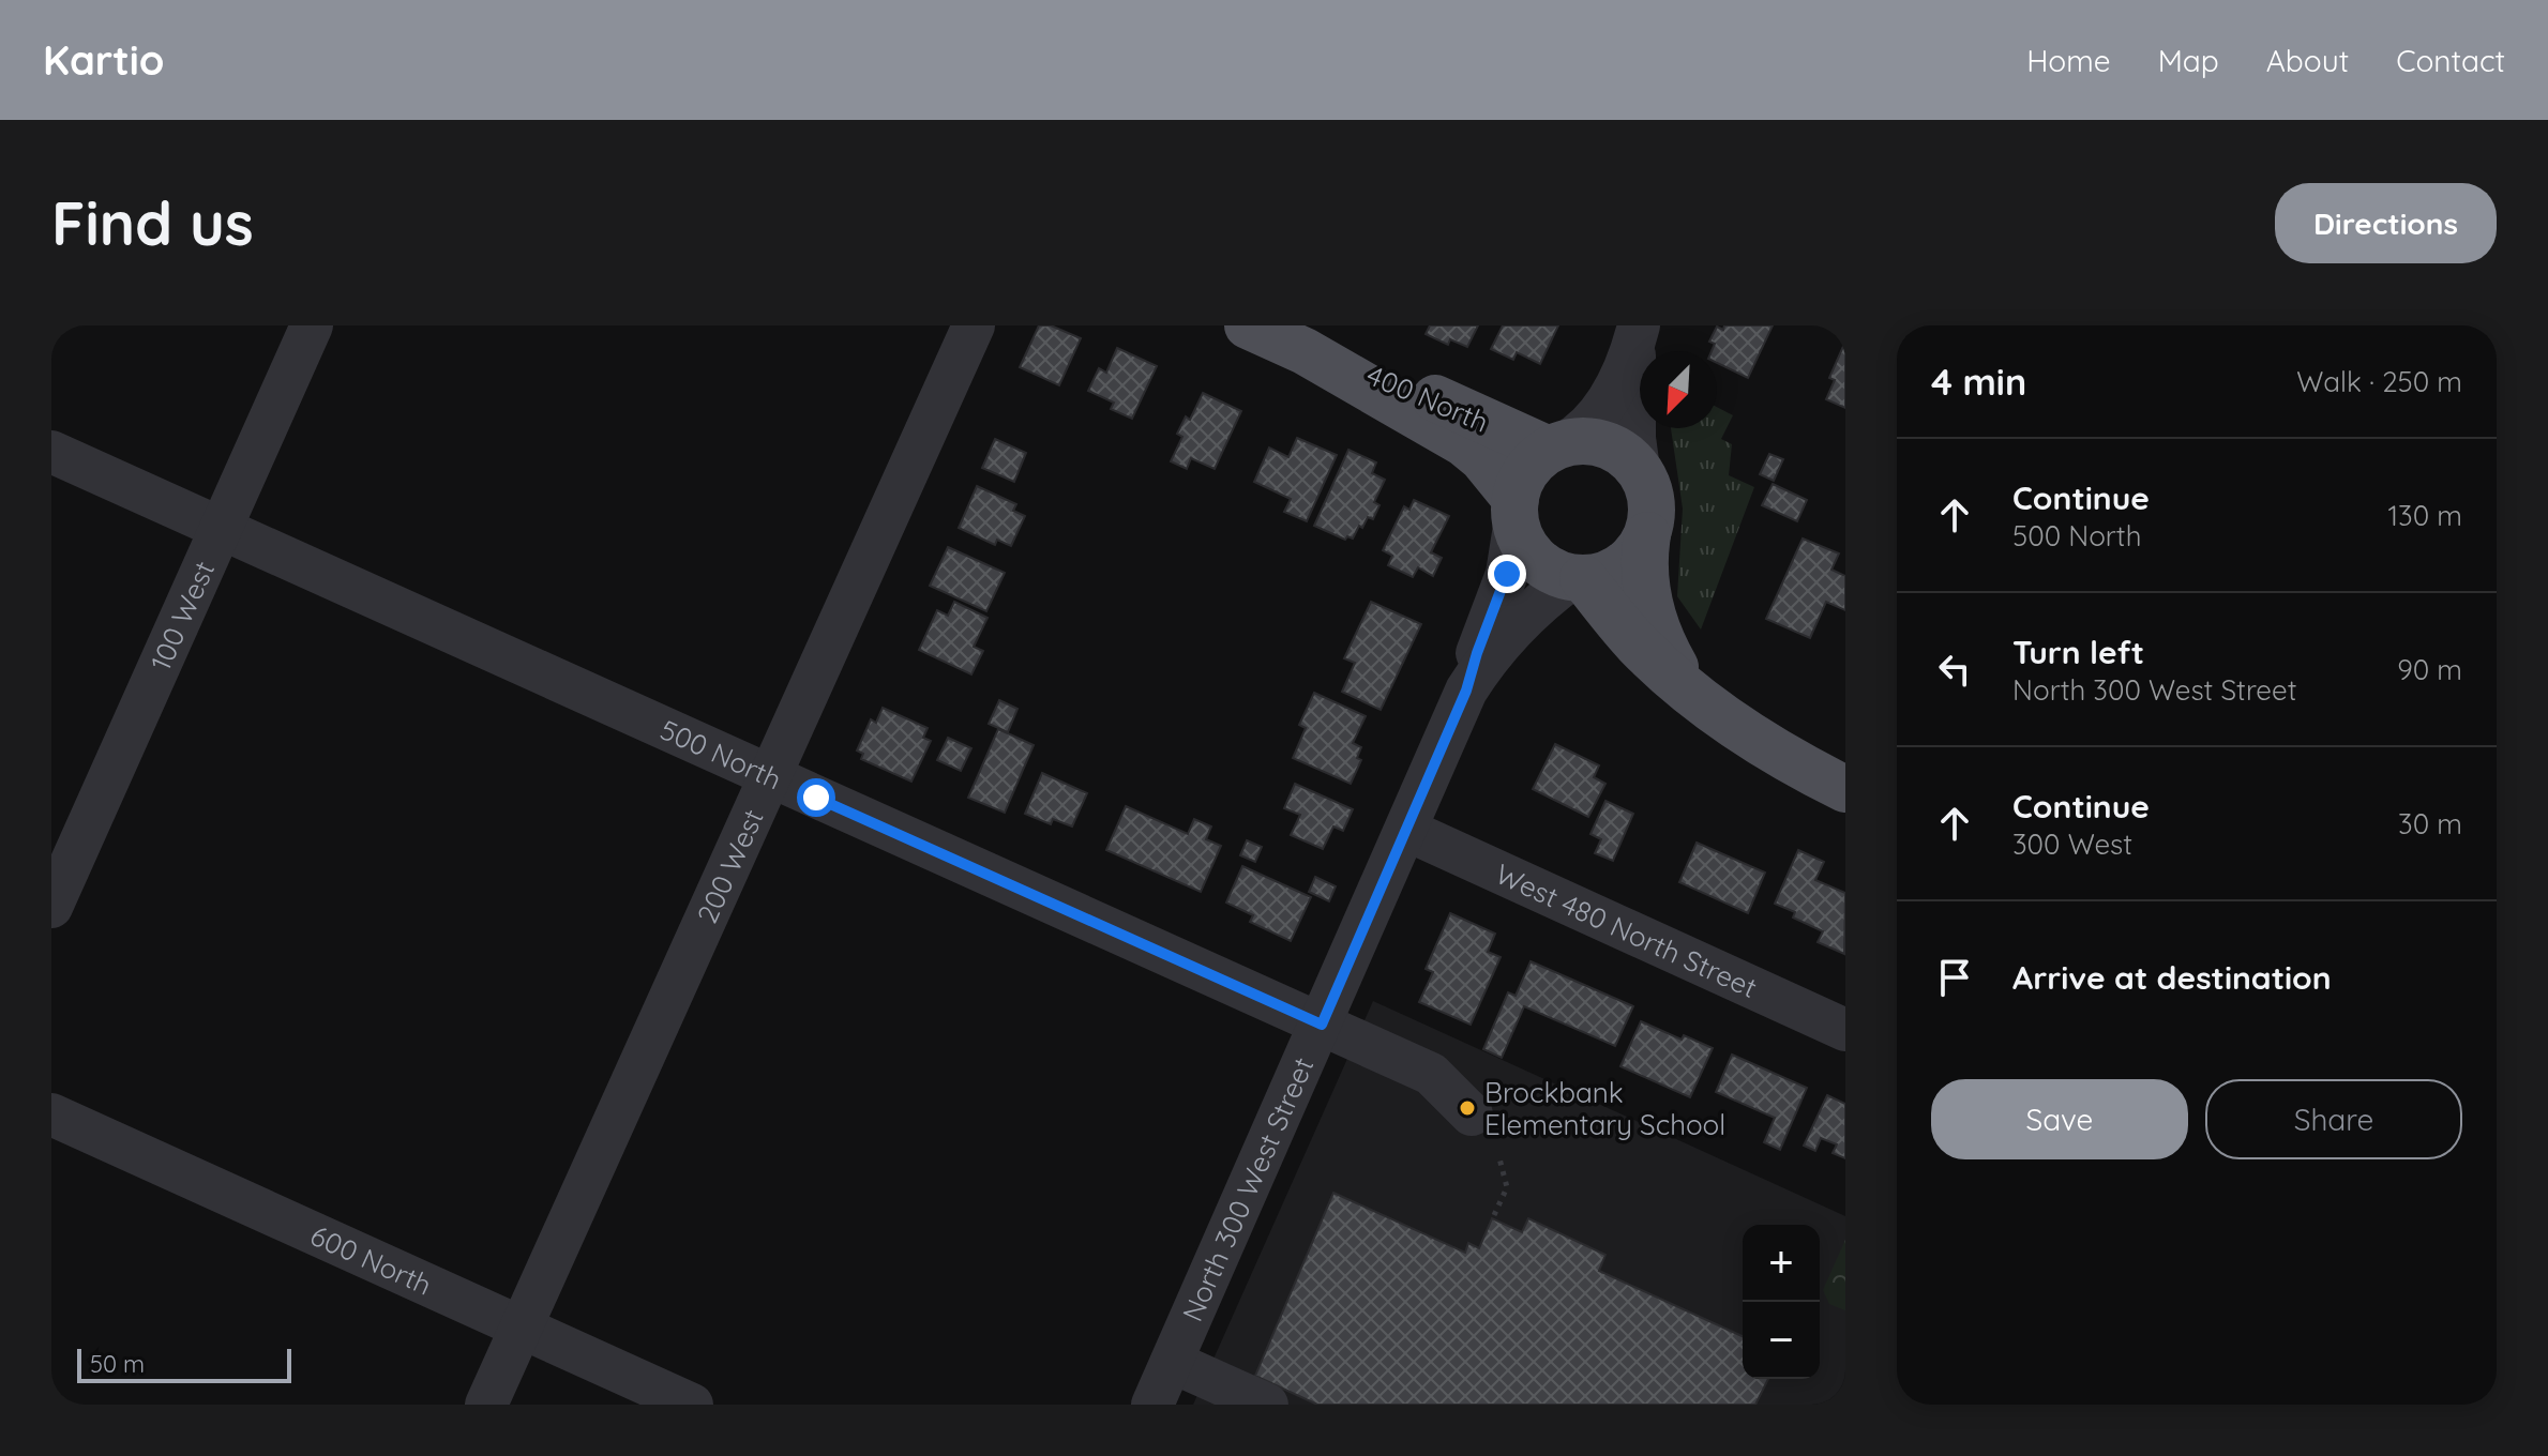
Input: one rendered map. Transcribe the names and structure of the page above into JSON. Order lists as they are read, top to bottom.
{
  "streets": {
    "main road": ["400 North"],
    "street": [
      "100 West",
      "500 North",
      "200 West",
      "West 480 North Street",
      "North 300 West Street",
      "600 North"
    ]
  },
  "crossings": [
    ["100 West", "500 North"],
    ["500 North", "200 West"],
    ["500 North", "North 300 West Street"],
    ["200 West", "600 North"],
    ["West 480 North Street", "North 300 West Street"]
  ],
  "places": ["Brockbank Elementary School"],
  "scale_bar": "50 m",
  "north": "bottom left",
  "page": {
    "header": "Kartio",
    "nav": [
      "Home",
      "Map",
      "About",
      "Contact"
    ],
    "buttons": [
      "Directions",
      ["Save", "Share"]
    ],
    "title": "Find us",
    "heading": ["4 min", "Walk · 250 m"],
    "list": [
      ["Continue", "500 North", "130 m"],
      ["Turn left", "North 300 West Street", "90 m"],
      ["Continue", "300 West", "30 m"],
      "Arrive at destination"
    ],
    "map_buttons": ["+", "−"],
    "scale": "50 m"
  }
}
